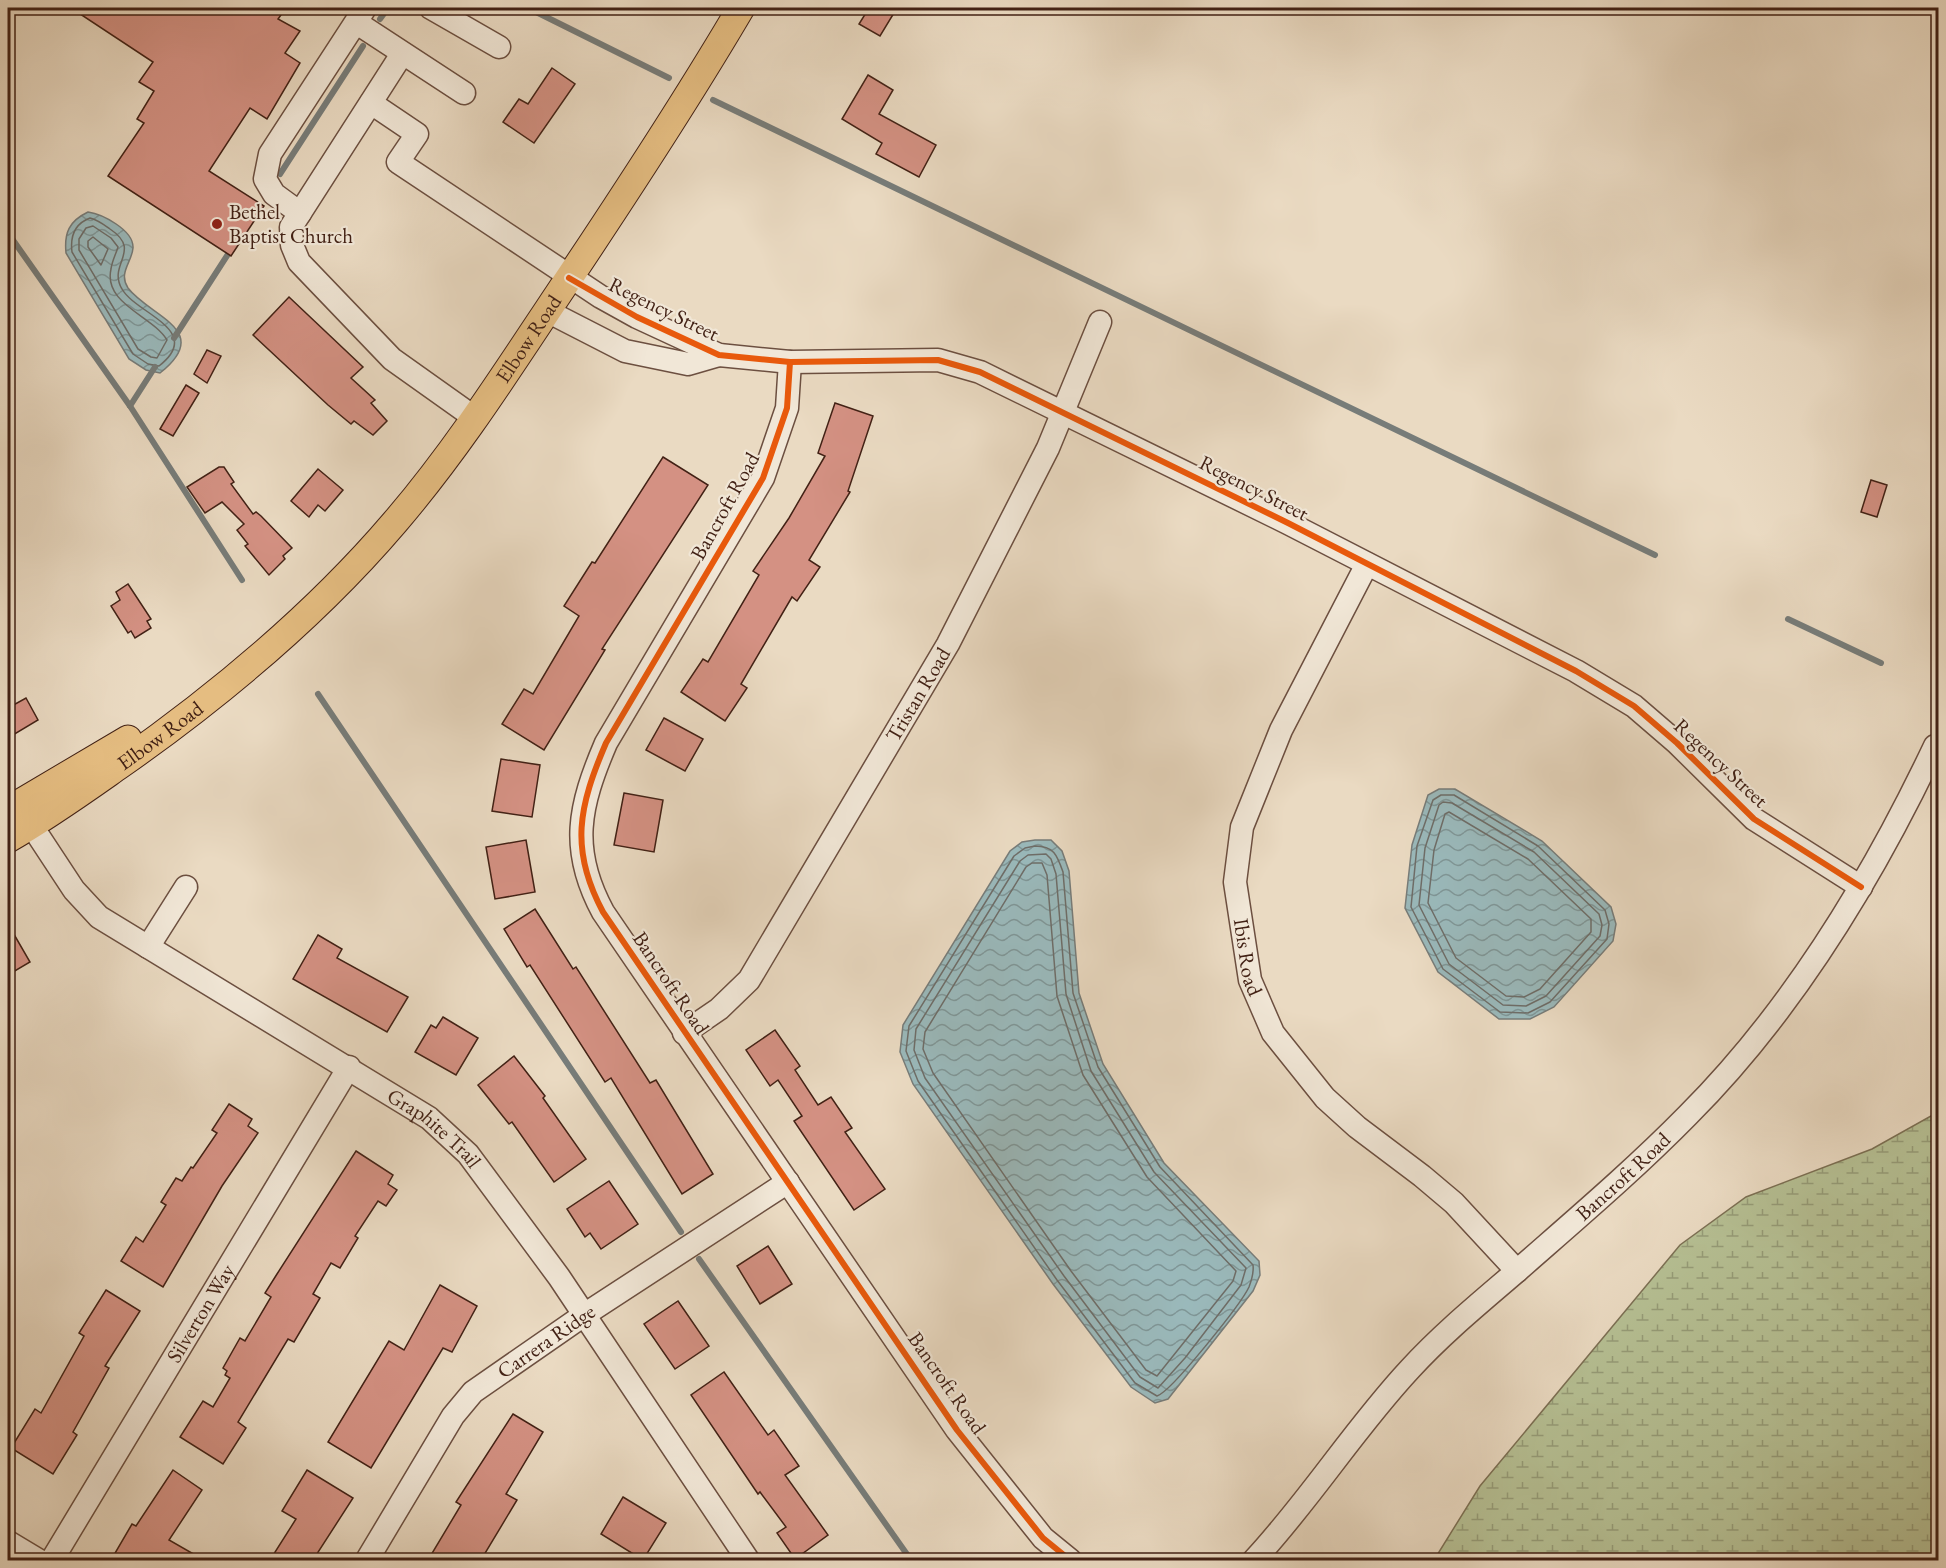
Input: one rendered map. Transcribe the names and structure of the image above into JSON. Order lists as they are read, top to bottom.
{
  "streets": {
    "main road": ["Elbow Road"],
    "street": [
      "Regency Street",
      "Bancroft Road",
      "Tristan Road",
      "Ibis Road",
      "Graphite Trail",
      "Silverton Way",
      "Carrera Ridge"
    ]
  },
  "crossings": [
    ["Regency Street", "Elbow Road"],
    ["Regency Street", "Bancroft Road"],
    ["Regency Street", "Tristan Road"],
    ["Regency Street", "Ibis Road"],
    ["Elbow Road", "Graphite Trail"],
    ["Bancroft Road", "Tristan Road"],
    ["Bancroft Road", "Ibis Road"],
    ["Bancroft Road", "Carrera Ridge"],
    ["Graphite Trail", "Silverton Way"],
    ["Graphite Trail", "Carrera Ridge"]
  ],
  "places": ["Bethel Baptist Church"]
}
